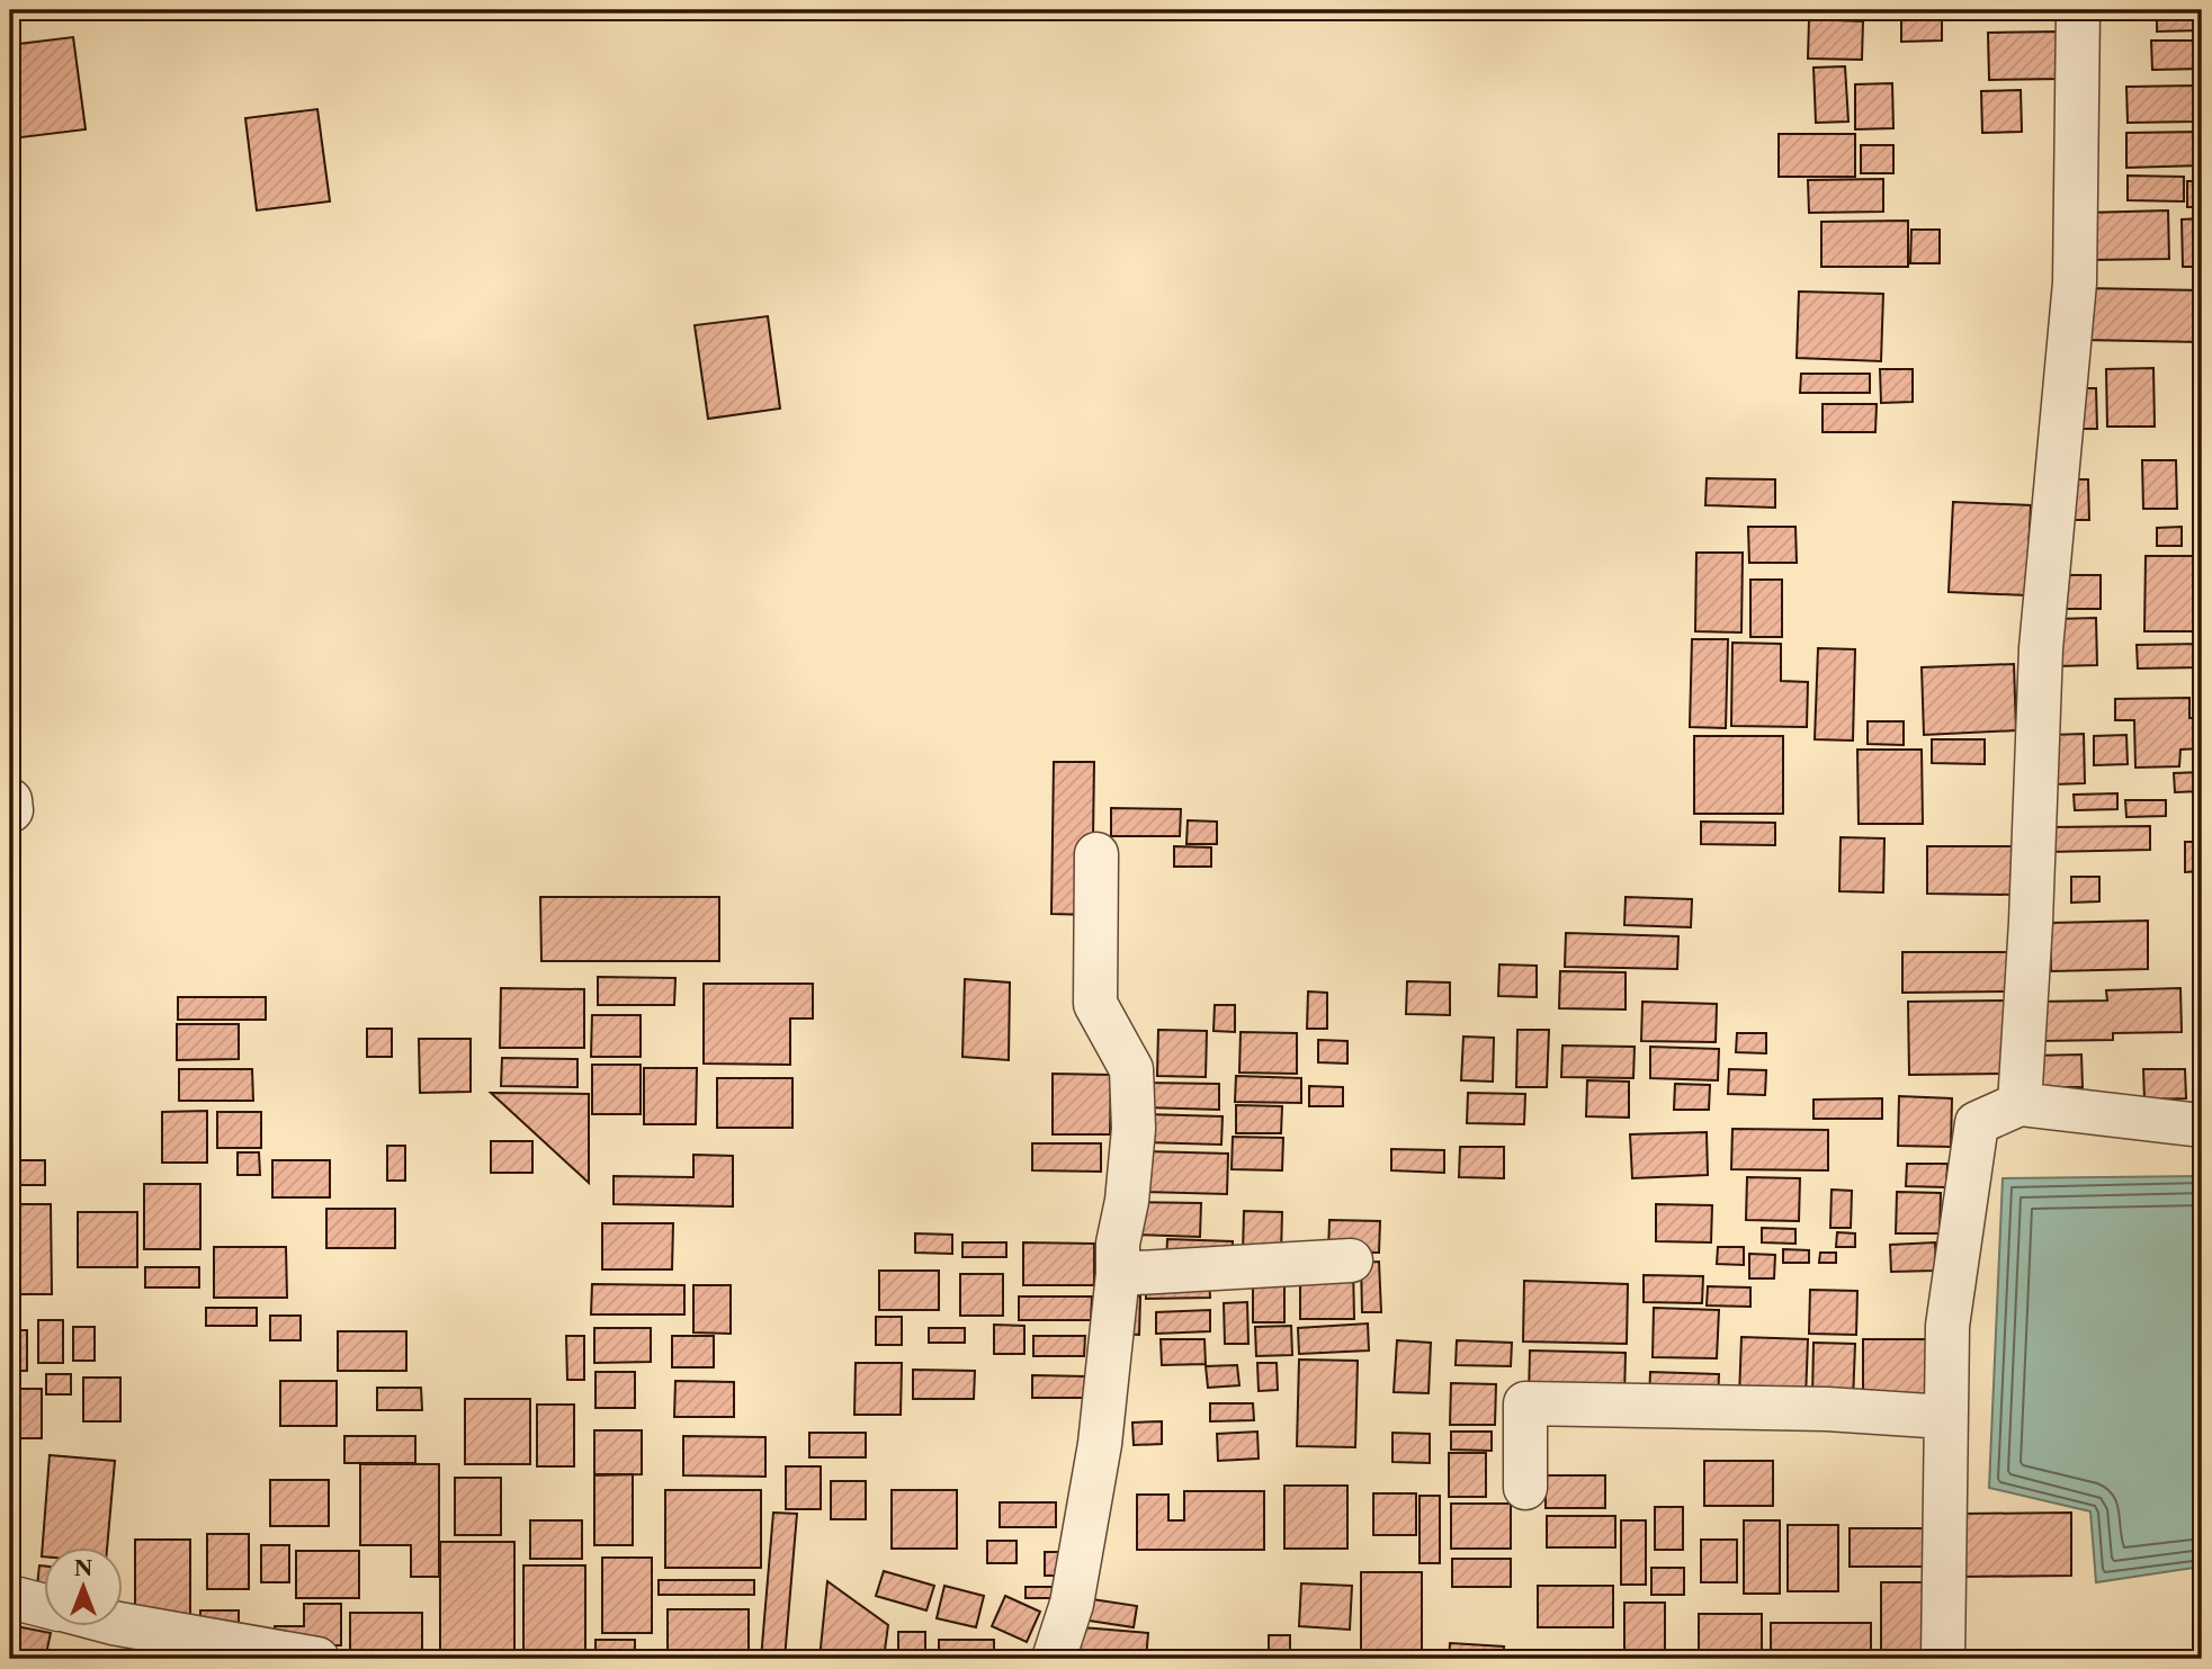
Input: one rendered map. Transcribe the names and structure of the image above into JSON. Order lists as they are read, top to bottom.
{
  "north": "top"
}
